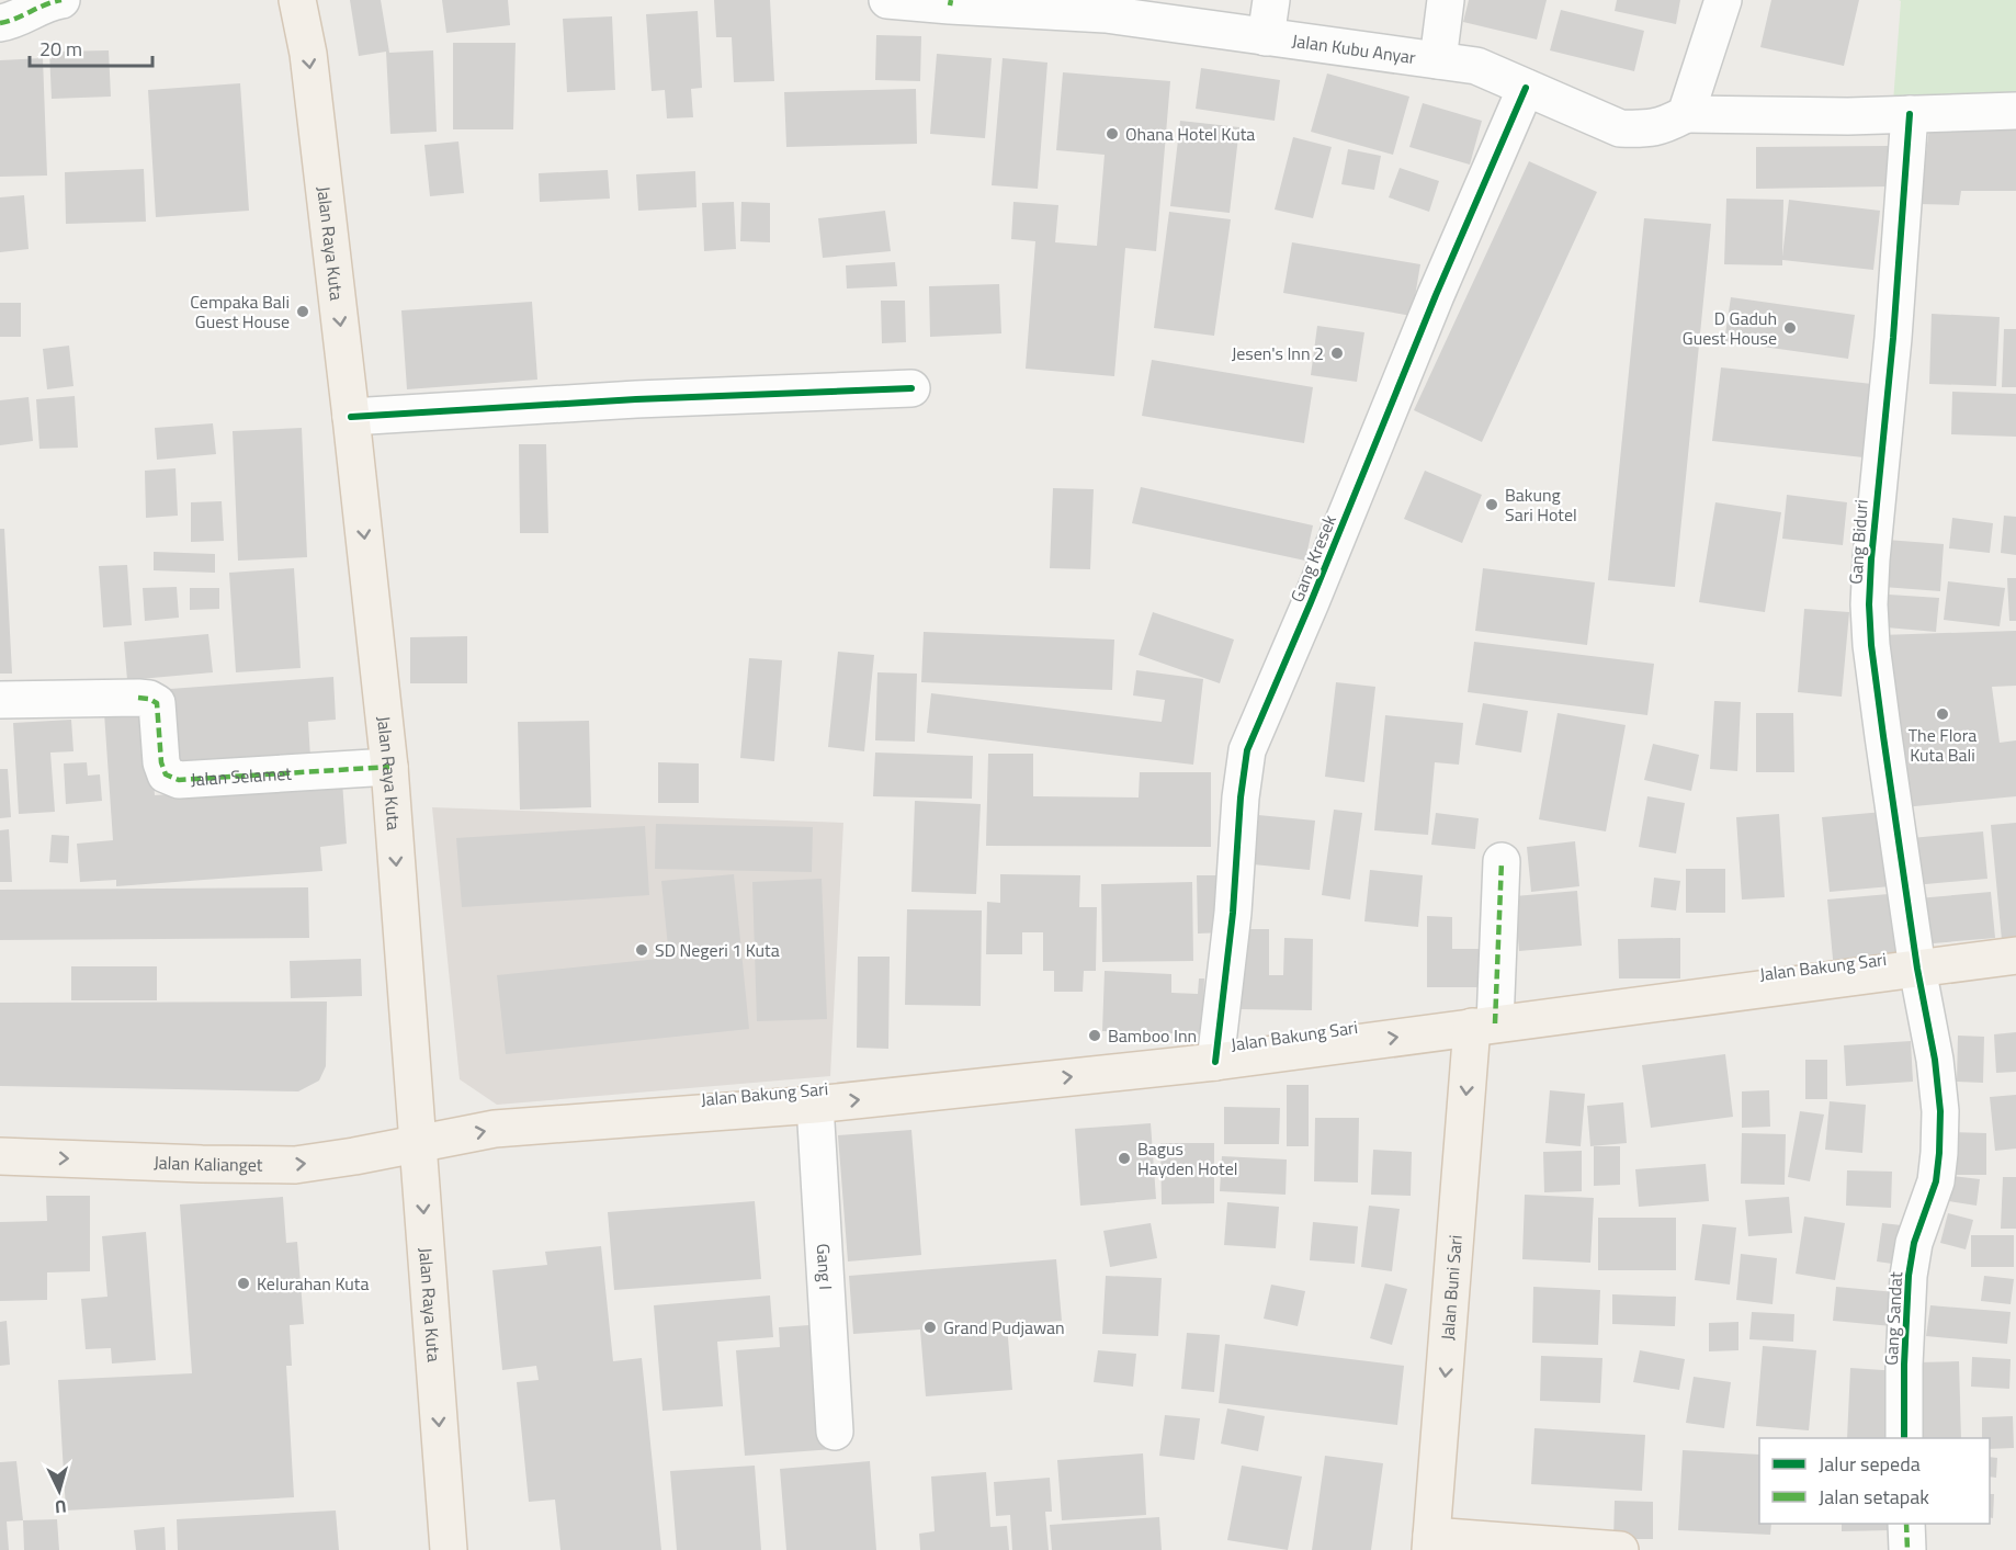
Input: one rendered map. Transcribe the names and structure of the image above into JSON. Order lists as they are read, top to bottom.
{
  "streets": {
    "main road": [
      "Jalan Raya Kuta",
      "Jalan Bakung Sari",
      "Jalan Kalianget",
      "Jalan Buni Sari"
    ],
    "street": [
      "Jalan Kubu Anyar",
      "Gang Biduri",
      "Gang Kresek",
      "Jalan Selamet",
      "Gang I",
      "Gang Sandat"
    ]
  },
  "crossings": [
    ["Jalan Kubu Anyar", "Gang Kresek"],
    ["Jalan Raya Kuta", "Jalan Selamet"],
    ["Jalan Raya Kuta", "Jalan Bakung Sari"],
    ["Jalan Raya Kuta", "Jalan Kalianget"],
    ["Gang Biduri", "Jalan Bakung Sari"],
    ["Gang Biduri", "Gang Sandat"],
    ["Gang Kresek", "Jalan Bakung Sari"],
    ["Jalan Bakung Sari", "Jalan Kalianget"],
    ["Jalan Bakung Sari", "Gang I"],
    ["Jalan Bakung Sari", "Jalan Buni Sari"],
    ["Jalan Bakung Sari", "Gang Sandat"]
  ],
  "one_way": [
    "Jalan Raya Kuta",
    "Jalan Bakung Sari",
    "Jalan Kalianget",
    "Jalan Buni Sari"
  ],
  "places": [
    "Ohana Hotel Kuta",
    "Cempaka Bali Guest House",
    "D Gaduh Guest House",
    "Jesen's Inn 2",
    "Bakung Sari Hotel",
    "The Flora Kuta Bali",
    "SD Negeri 1 Kuta",
    "Bamboo Inn",
    "Bagus Hayden Hotel",
    "Kelurahan Kuta",
    "Grand Pudjawan"
  ],
  "legend": ["Jalur sepeda", "Jalan setapak"],
  "scale_bar": "20 m",
  "north": "bottom"
}
